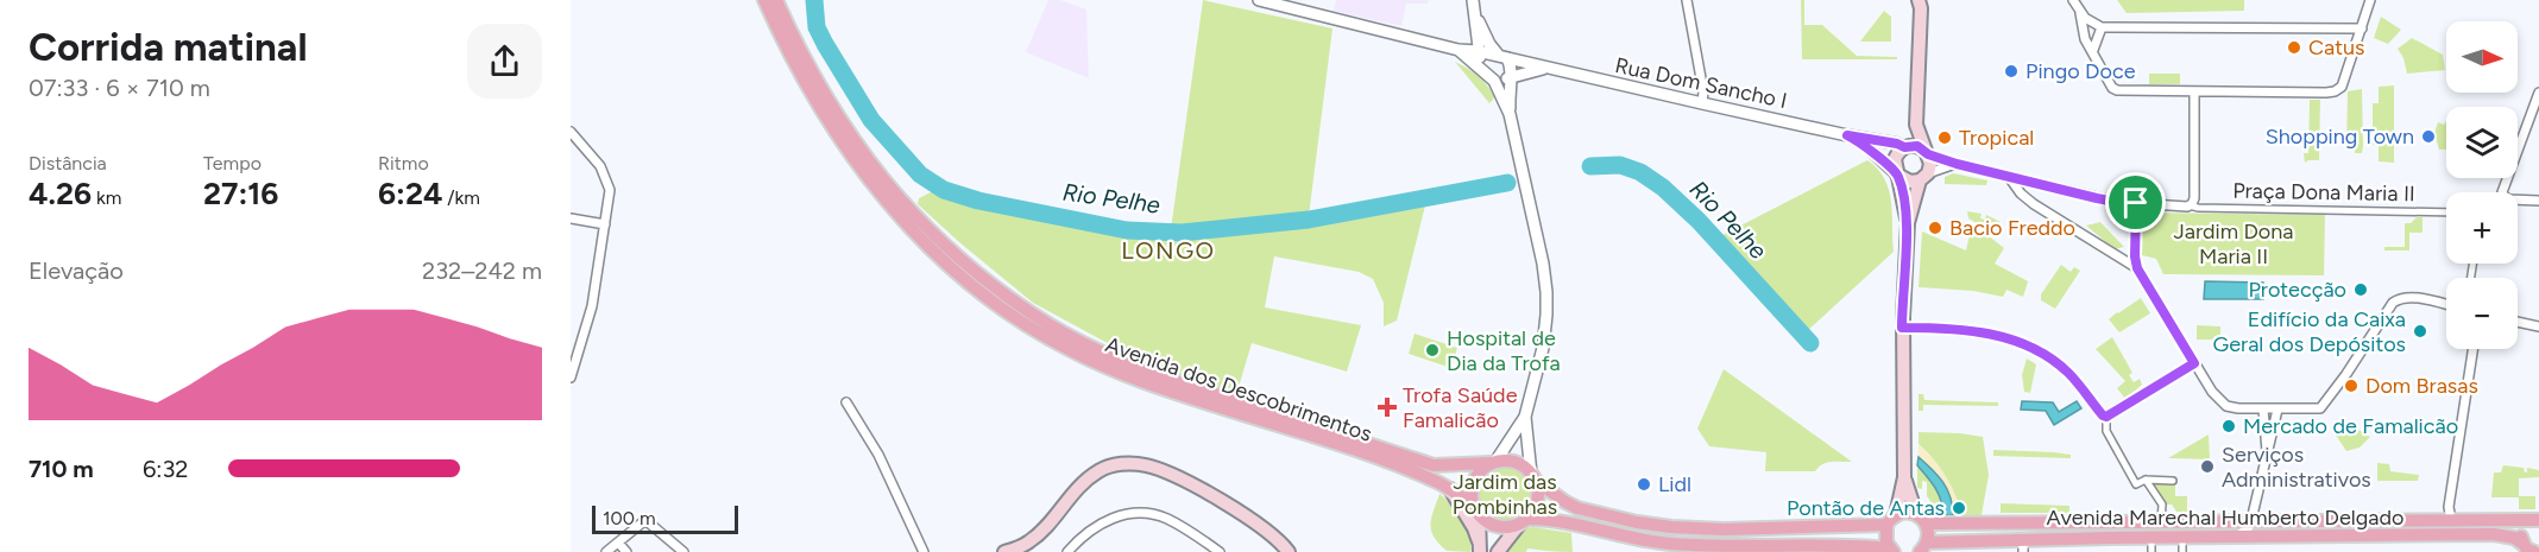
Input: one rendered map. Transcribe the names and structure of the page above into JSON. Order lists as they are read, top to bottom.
{
  "streets": {
    "main road": ["Avenida dos Descobrimentos", "Avenida Marechal Humberto Delgado"],
    "street": ["Rua Dom Sancho I", "Praça Dona Maria II"]
  },
  "districts": ["LONGO"],
  "water": ["Rio Pelhe"],
  "parks": ["Jardim Dona Maria II", "Jardim das Pombinhas"],
  "places": {
    "other": [
      "Catus",
      "Pingo Doce",
      "Shopping Town",
      "Tropical",
      "Bacio Freddo",
      "Protecção",
      "Edifício da Caixa Geral dos Depósitos",
      "Hospital de Dia da Trofa",
      "Dom Brasas",
      "Mercado de Famalicão",
      "Serviços Administrativos",
      "Lidl",
      "Pontão de Antas"
    ],
    "health": ["Trofa Saúde Famalicão"]
  },
  "scale_bar": "100 m",
  "north": "right",
  "page": {
    "heading": ["Corrida matinal", "07:33 · 6 × 710 m"],
    "map_buttons": ["+", "−"],
    "stats": [
      ["Distância", "4.26 km"],
      ["Tempo", "27:16"],
      ["Ritmo", "6:24 /km"]
    ],
    "chart": ["Elevação", "232–242 m"],
    "list": [
      {
        "name": "710 m",
        "note": "6:32"
      }
    ],
    "scale": "100 m"
  }
}
